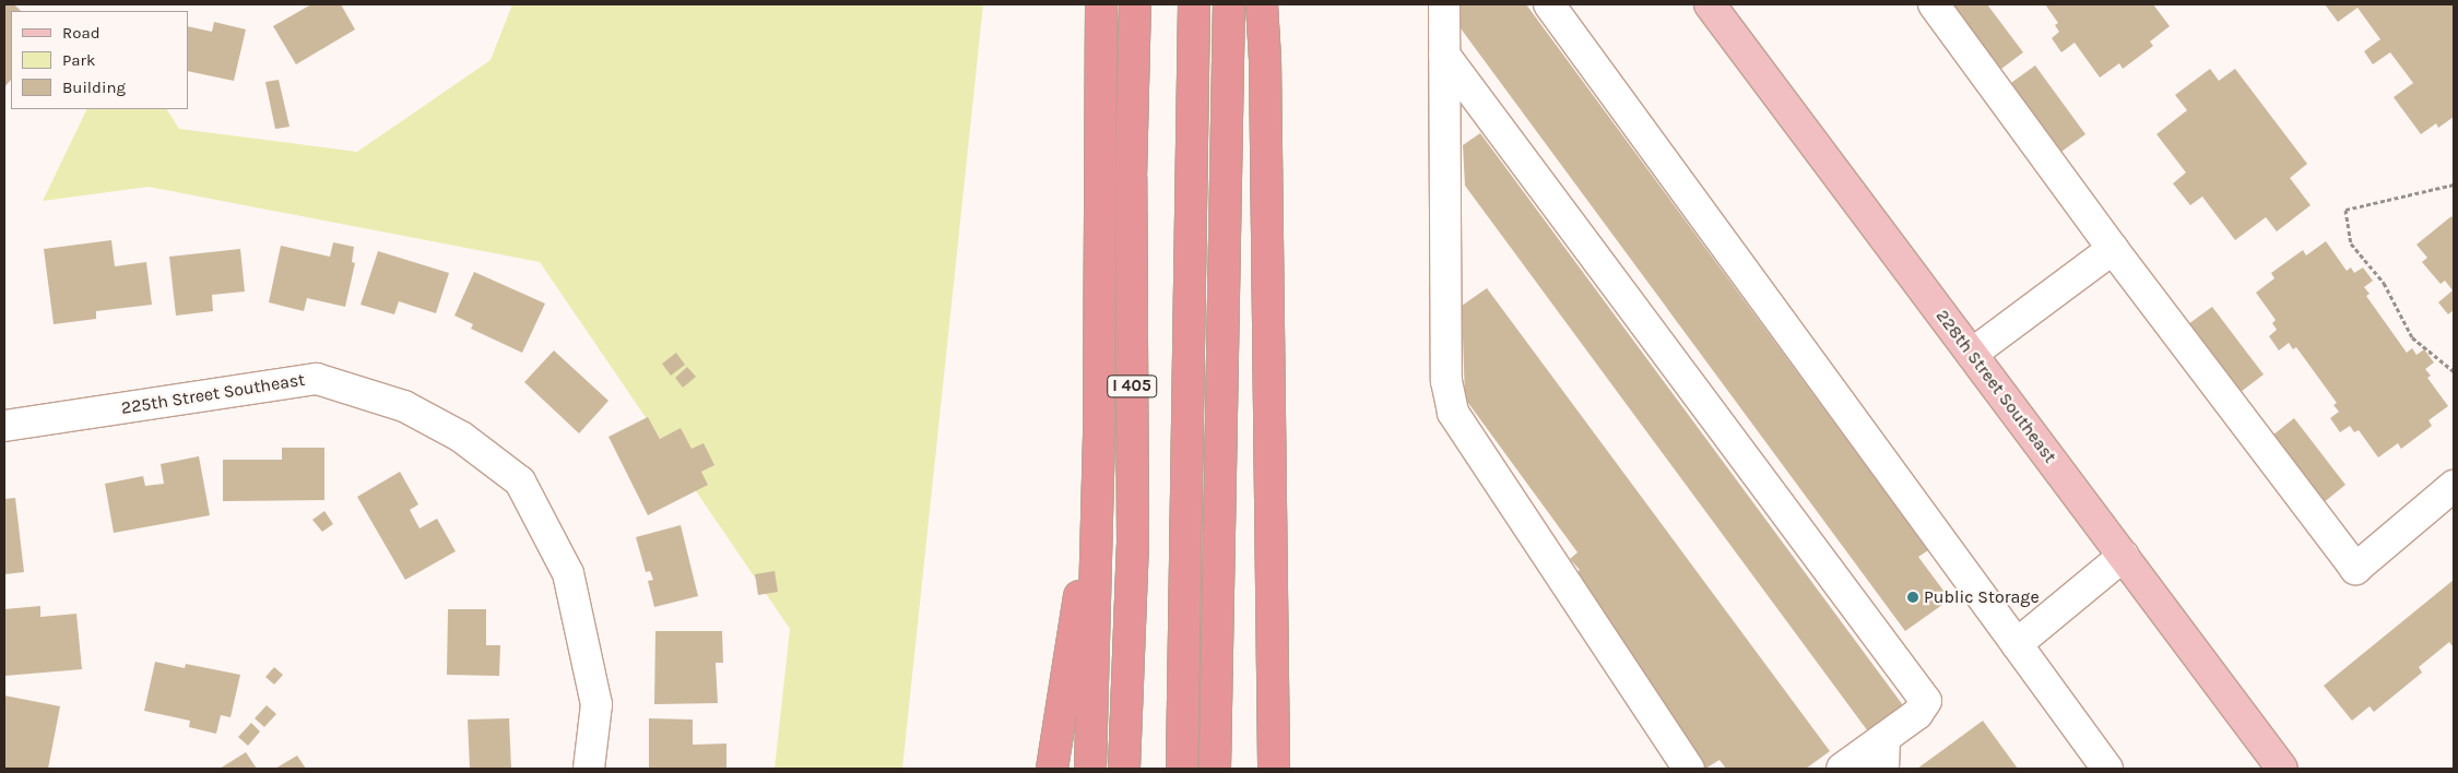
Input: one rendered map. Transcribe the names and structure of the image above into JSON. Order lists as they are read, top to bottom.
{
  "streets": {
    "highway": ["I 405"],
    "main road": ["228th Street Southeast"],
    "street": ["225th Street Southeast"]
  },
  "places": ["Public Storage"],
  "legend": ["Road", "Park", "Building"]
}
